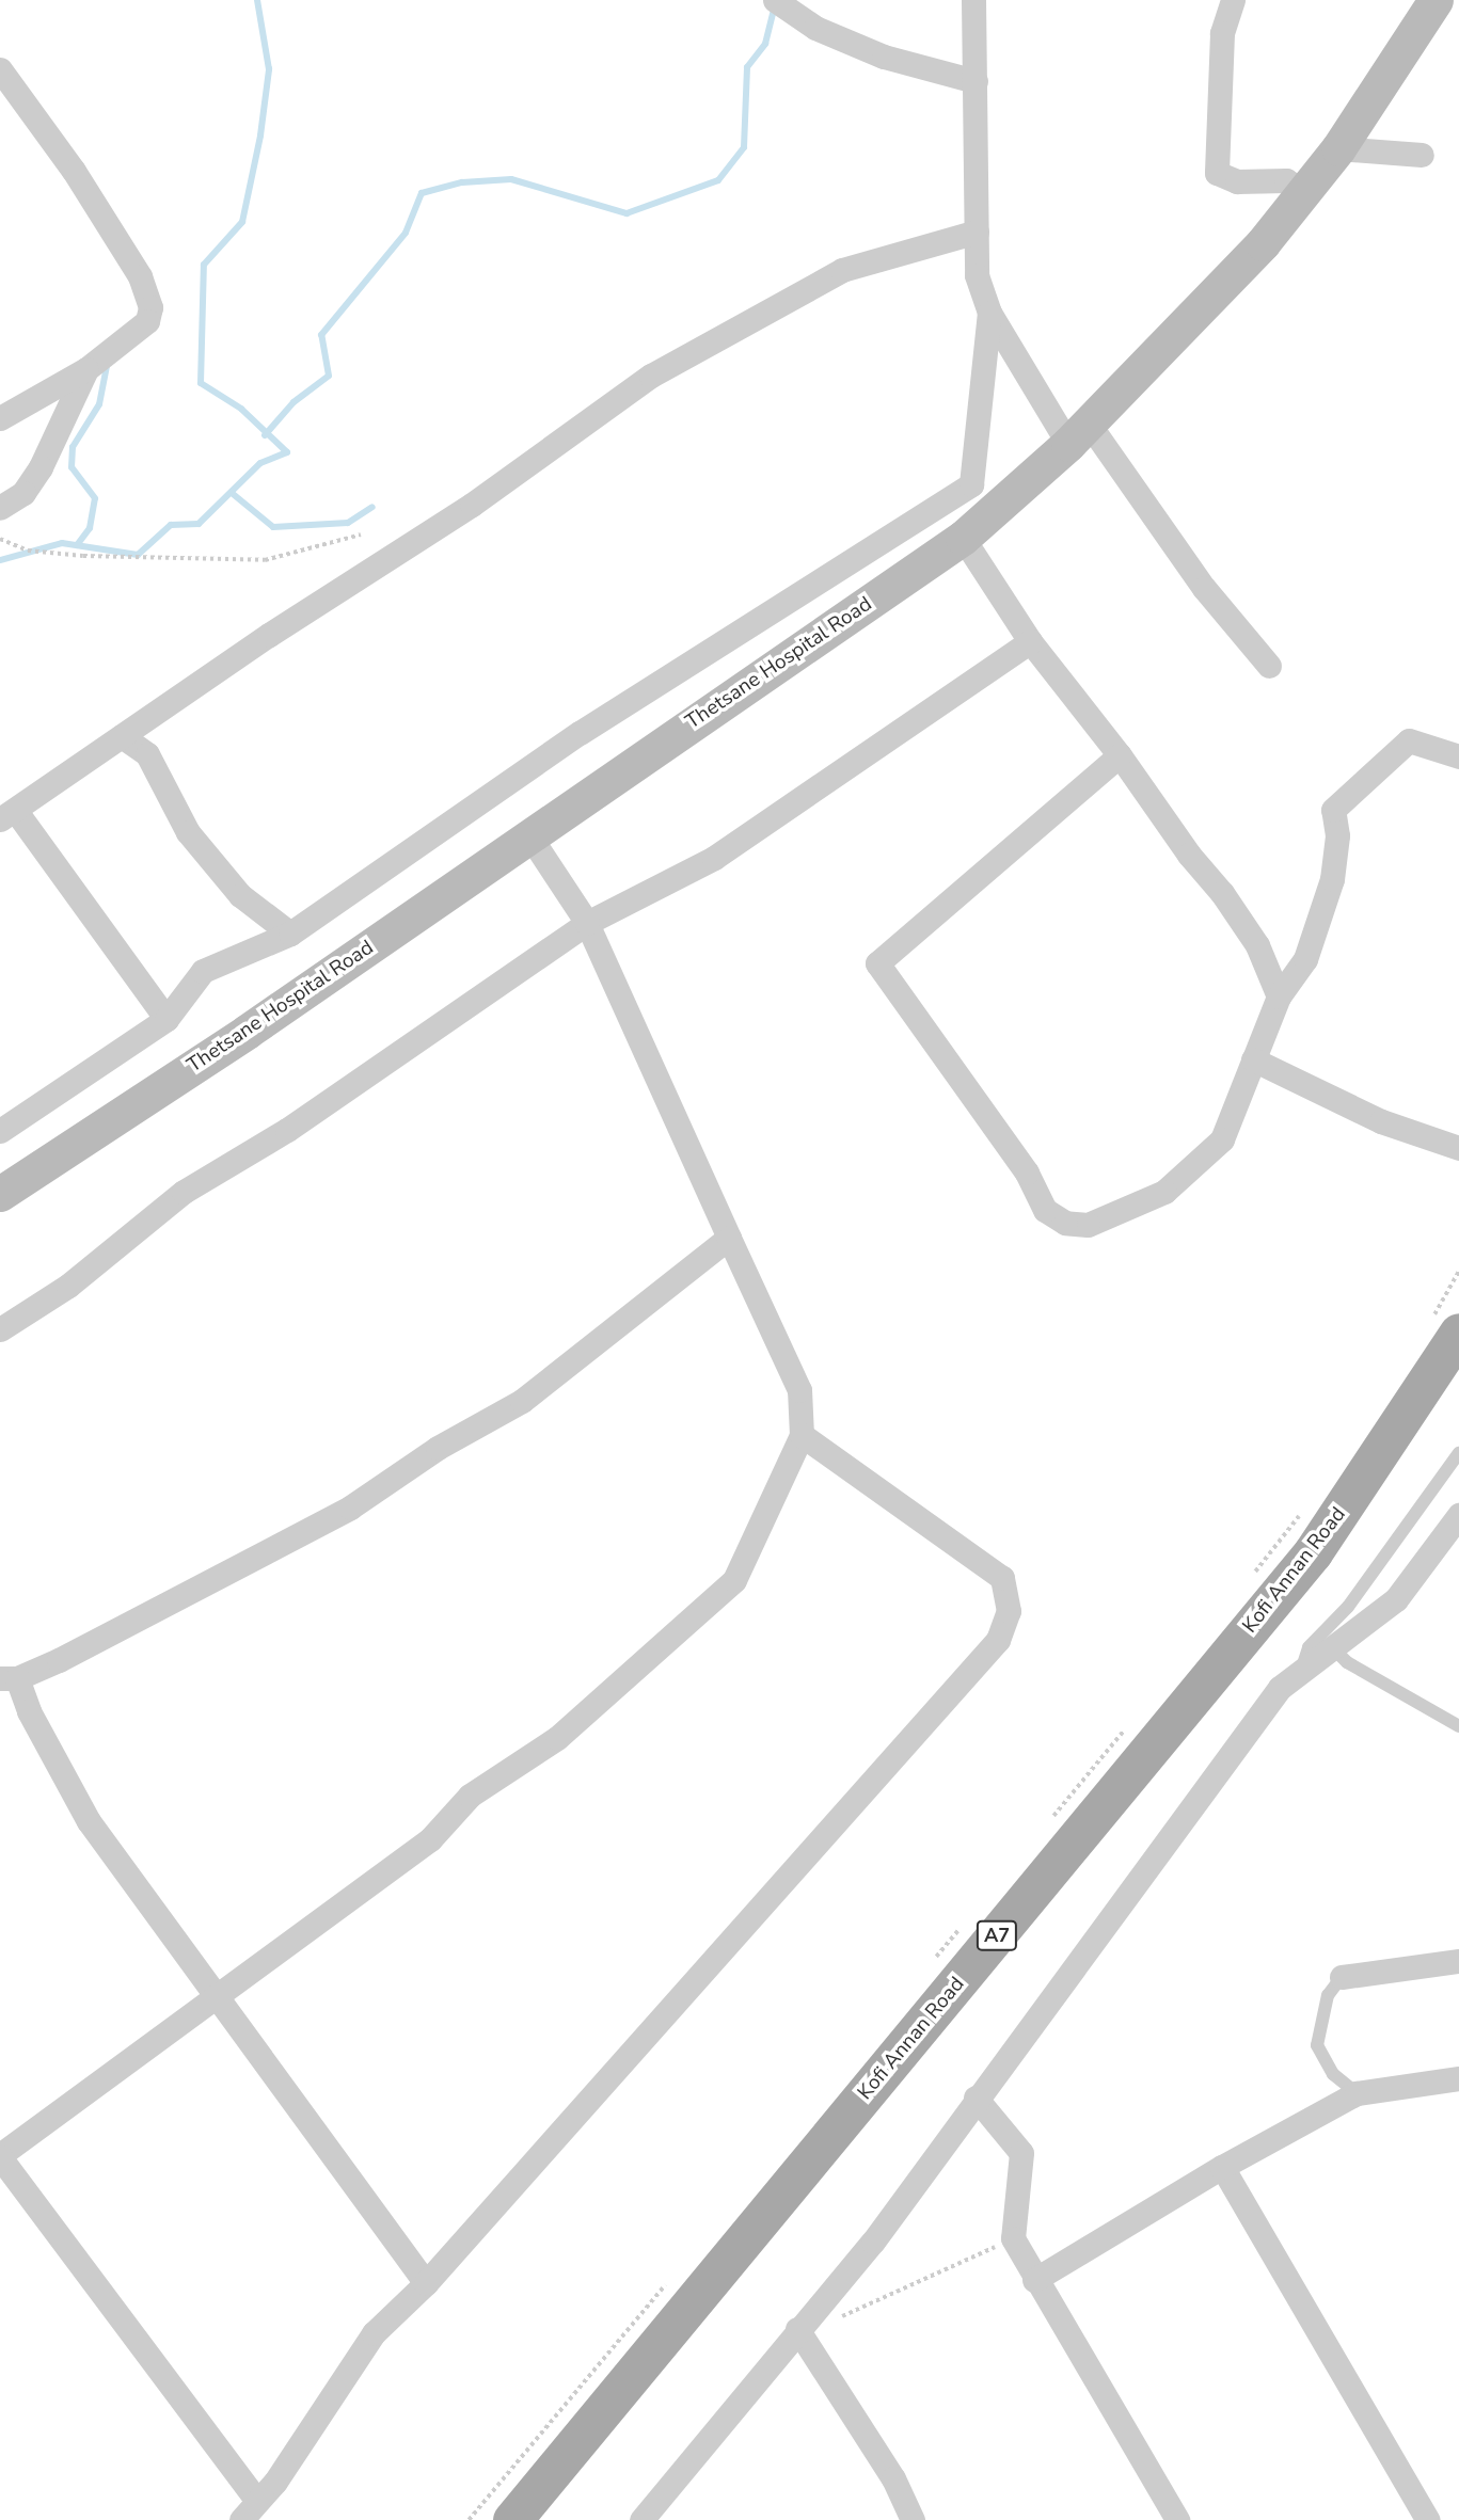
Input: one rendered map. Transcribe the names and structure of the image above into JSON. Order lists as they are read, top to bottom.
{
  "streets": {
    "main road": ["Thetsane Hospital Road", "Kofi Annan Road", "A7"]
  }
}
